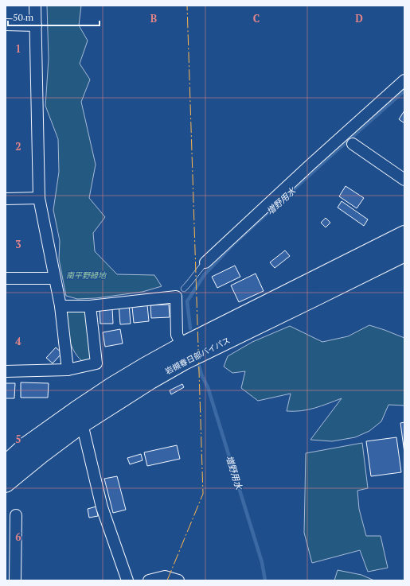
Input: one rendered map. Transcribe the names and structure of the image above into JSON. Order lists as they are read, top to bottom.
{
  "streets": {
    "highway": ["岩槻春日部バイパス"]
  },
  "water": ["増野用水"],
  "parks": ["南平野緑地"],
  "scale_bar": "50 m",
  "grid": {
    "columns": ["B", "C", "D"],
    "rows": [
      "1",
      "2",
      "3",
      "4",
      "5",
      "6"
    ]
  }
}
